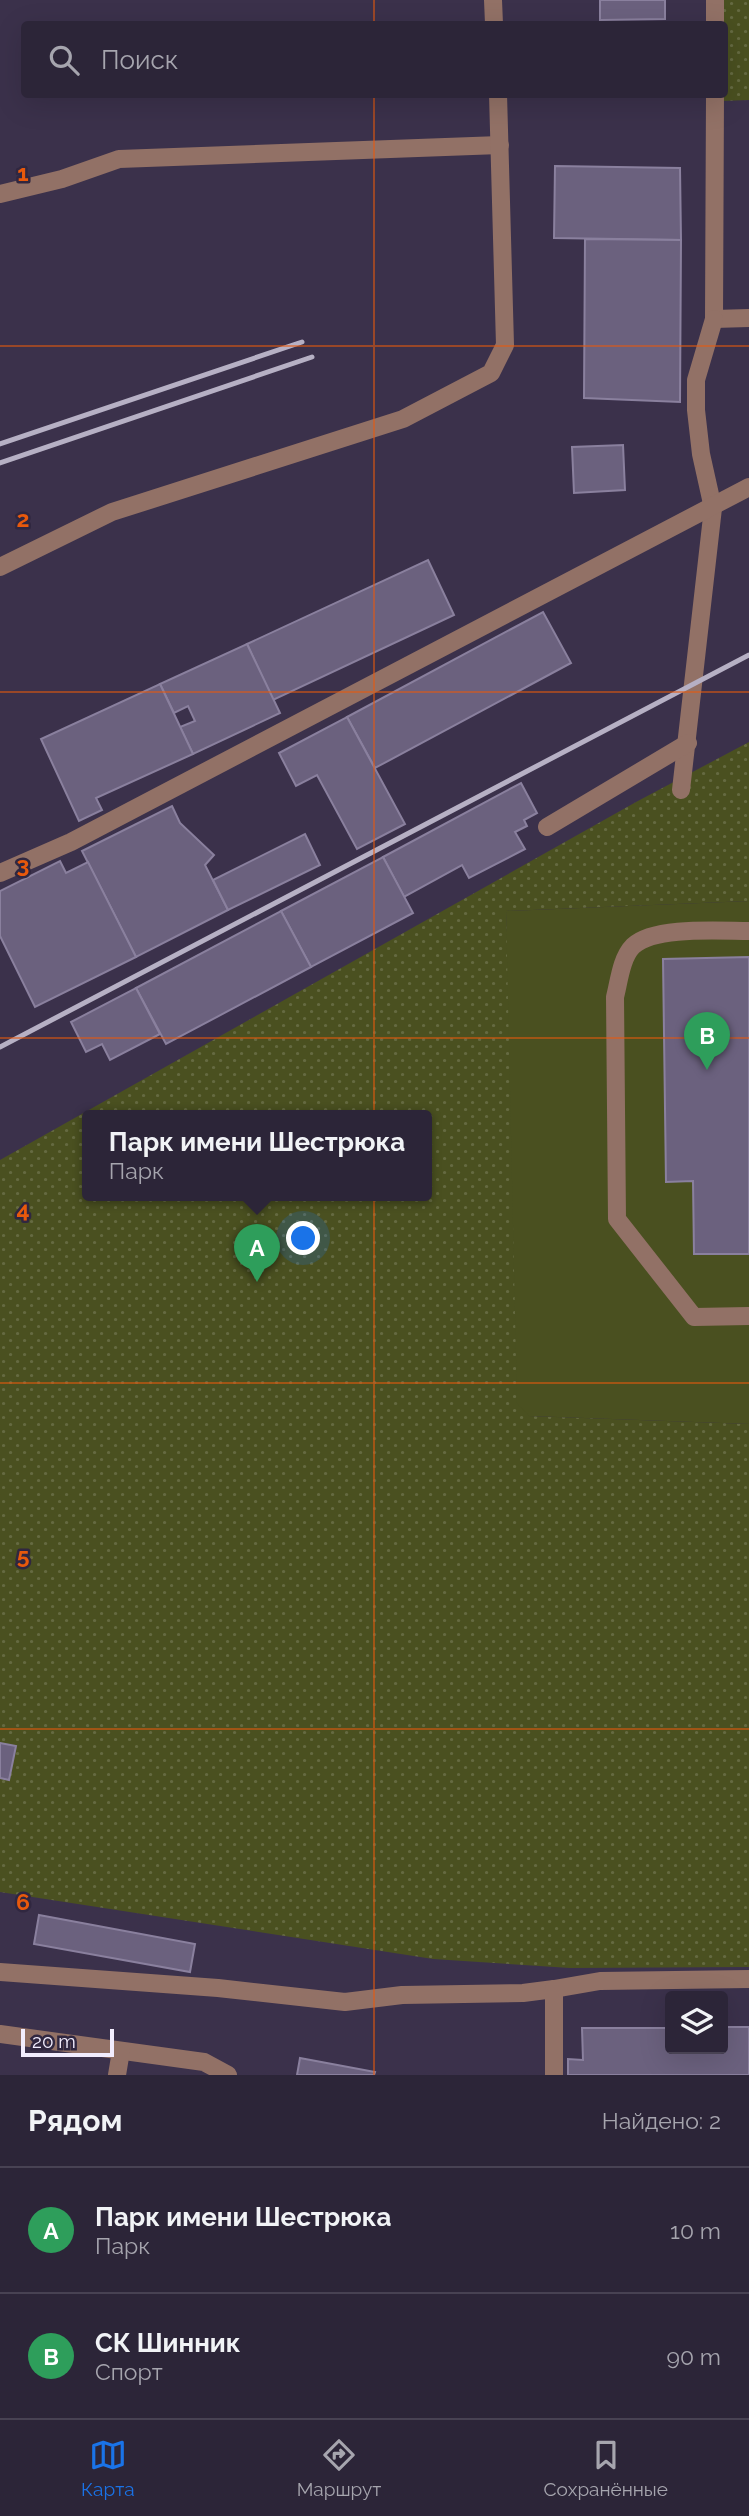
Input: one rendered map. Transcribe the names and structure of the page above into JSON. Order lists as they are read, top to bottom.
{
  "scale_bar": "20 m",
  "page": {
    "search": "Поиск",
    "pins": ["B", "A"],
    "popup": ["Парк имени Шестрюка", "Парк"],
    "scale": "20 m",
    "heading": ["Рядом", "Найдено: 2"],
    "list": [
      {
        "mark": "A",
        "name": "Парк имени Шестрюка",
        "note": "Парк",
        "value": "10 m"
      },
      {
        "mark": "B",
        "name": "СК Шинник",
        "note": "Спорт",
        "value": "90 m"
      }
    ],
    "nav": ["Карта", "Маршрут", "Сохранённые"]
  },
  "grid": {
    "rows": [
      "1",
      "2",
      "3",
      "4",
      "5",
      "6"
    ]
  }
}
